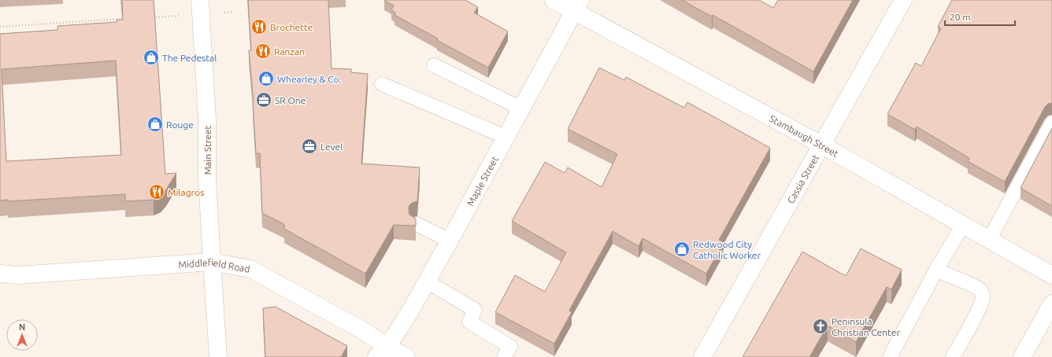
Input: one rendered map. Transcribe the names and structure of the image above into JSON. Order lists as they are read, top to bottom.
{
  "streets": {
    "street": [
      "Stambaugh Street",
      "Main Street",
      "Cassia Street",
      "Maple Street",
      "Middlefield Road"
    ]
  },
  "crossings": [
    ["Stambaugh Street", "Cassia Street"],
    ["Stambaugh Street", "Maple Street"],
    ["Main Street", "Middlefield Road"],
    ["Maple Street", "Middlefield Road"]
  ],
  "places": {
    "restaurant": ["Brochette", "Ranzan", "Milagros"],
    "shop": [
      "The Pedestal",
      "Whearley & Co.",
      "Rouge",
      "Redwood City Catholic Worker"
    ],
    "office": ["SR One", "Level"],
    "church": ["Peninsula Christian Center"]
  },
  "scale_bar": "20 m",
  "north": "top"
}
